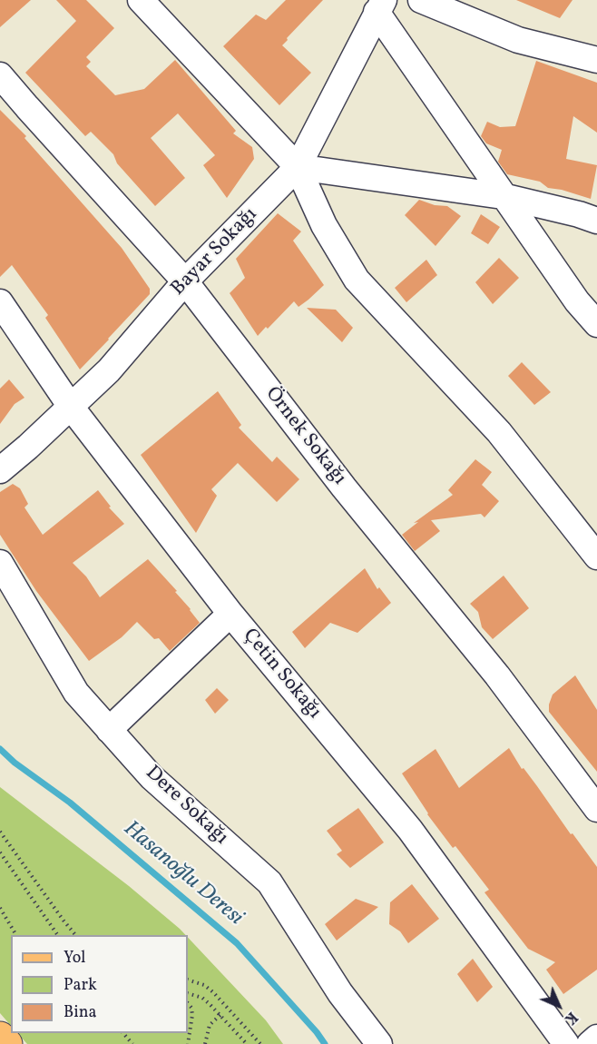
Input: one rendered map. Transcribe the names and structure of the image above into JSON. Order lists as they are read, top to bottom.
{
  "streets": {
    "street": [
      "Bayar Sokağı",
      "Örnek Sokağı",
      "Çetin Sokağı",
      "Dere Sokağı"
    ]
  },
  "crossings": [
    ["Bayar Sokağı", "Örnek Sokağı"],
    ["Bayar Sokağı", "Çetin Sokağı"]
  ],
  "water": ["Hasanoğlu Deresi"],
  "legend": ["Yol", "Park", "Bina"],
  "north": "bottom right"
}
